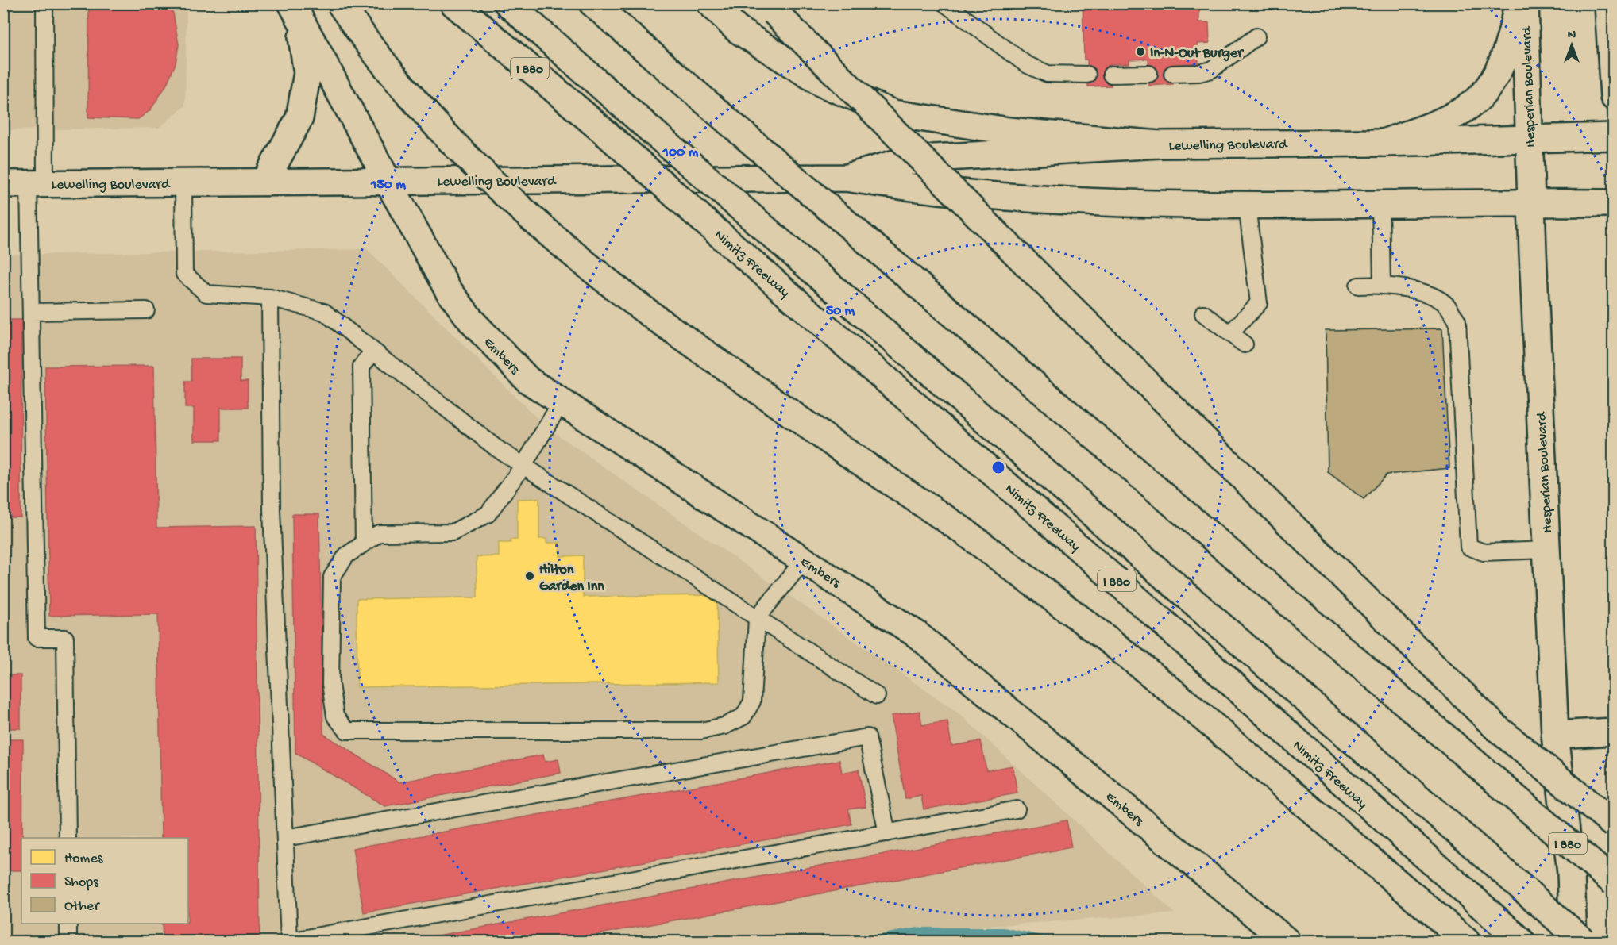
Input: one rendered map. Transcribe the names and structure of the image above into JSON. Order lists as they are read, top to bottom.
{
  "streets": {
    "main road": [
      "I 880",
      "Hesperian Boulevard",
      "Lewelling Boulevard",
      "Nimitz Freeway",
      "Embers"
    ]
  },
  "crossings": [
    ["Hesperian Boulevard", "Lewelling Boulevard"],
    ["Lewelling Boulevard", "Embers"]
  ],
  "places": ["In-N-Out Burger", "Hilton Garden Inn"],
  "legend": ["Homes", "Shops", "Other"],
  "north": "top",
  "rings": ["100 m", "150 m", "50 m"]
}
